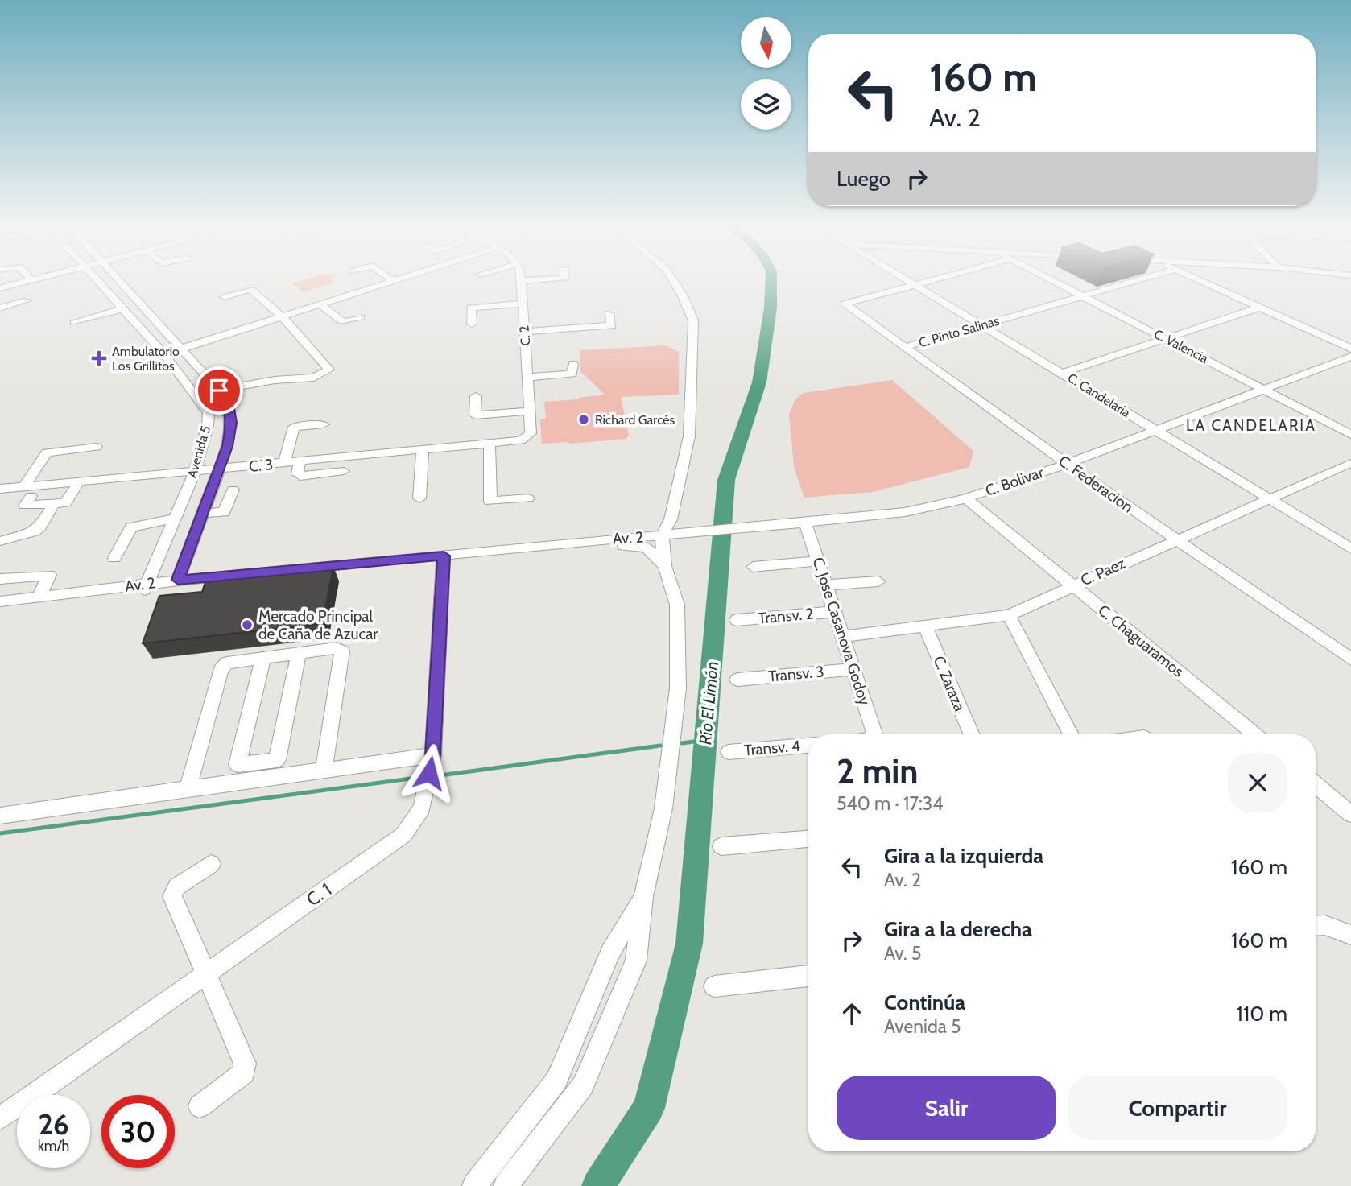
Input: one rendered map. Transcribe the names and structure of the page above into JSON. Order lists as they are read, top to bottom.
{
  "streets": {
    "street": [
      "C. Pinto Salinas",
      "C. 2",
      "C. Valencia",
      "C. Candelaria",
      "Avenida 5",
      "C. 3",
      "C. Bolivar",
      "C. Federacion",
      "Av. 2",
      "C. Paez",
      "Transv. 2",
      "C. Jose Casanova Godoy",
      "C. Chaguaramos",
      "Transv. 3",
      "C. Zaraza",
      "Transv. 4",
      "C. 1"
    ]
  },
  "crossings": [
    ["C. Pinto Salinas", "C. Valencia"],
    ["C. Pinto Salinas", "C. Candelaria"],
    ["C. Pinto Salinas", "C. Federacion"],
    ["C. 2", "C. 3"],
    ["C. Valencia", "C. Bolivar"],
    ["C. Candelaria", "C. Bolivar"],
    ["C. Candelaria", "C. Federacion"],
    ["C. Candelaria", "C. Paez"],
    ["Avenida 5", "C. 3"],
    ["Avenida 5", "Av. 2"],
    ["C. Bolivar", "C. Federacion"],
    ["C. Bolivar", "Av. 2"],
    ["C. Bolivar", "C. Jose Casanova Godoy"],
    ["C. Bolivar", "C. Chaguaramos"],
    ["C. Federacion", "C. Paez"],
    ["Av. 2", "C. 1"],
    ["C. Paez", "C. Jose Casanova Godoy"],
    ["C. Paez", "C. Chaguaramos"],
    ["C. Paez", "C. Zaraza"],
    ["Transv. 2", "C. Jose Casanova Godoy"],
    ["C. Jose Casanova Godoy", "Transv. 3"]
  ],
  "districts": ["LA CANDELARIA"],
  "water": ["Río El Limón"],
  "places": {
    "health": ["Ambulatorio Los Grillitos"],
    "other": ["Richard Garcés", "Mercado Principal de Caña de Azucar"]
  },
  "north": "bottom",
  "page": {
    "turn": ["160 m", "Av. 2"],
    "then": "Luego",
    "heading": ["2 min", "540 m · 17:34"],
    "list": [
      {
        "name": "Gira a la izquierda",
        "note": "Av. 2",
        "value": "160 m"
      },
      {
        "name": "Gira a la derecha",
        "note": "Av. 5",
        "value": "160 m"
      },
      {
        "name": "Continúa",
        "note": "Avenida 5",
        "value": "110 m"
      }
    ],
    "buttons": ["Salir", "Compartir"],
    "speed": "26 km/h",
    "limit": "30"
  }
}
